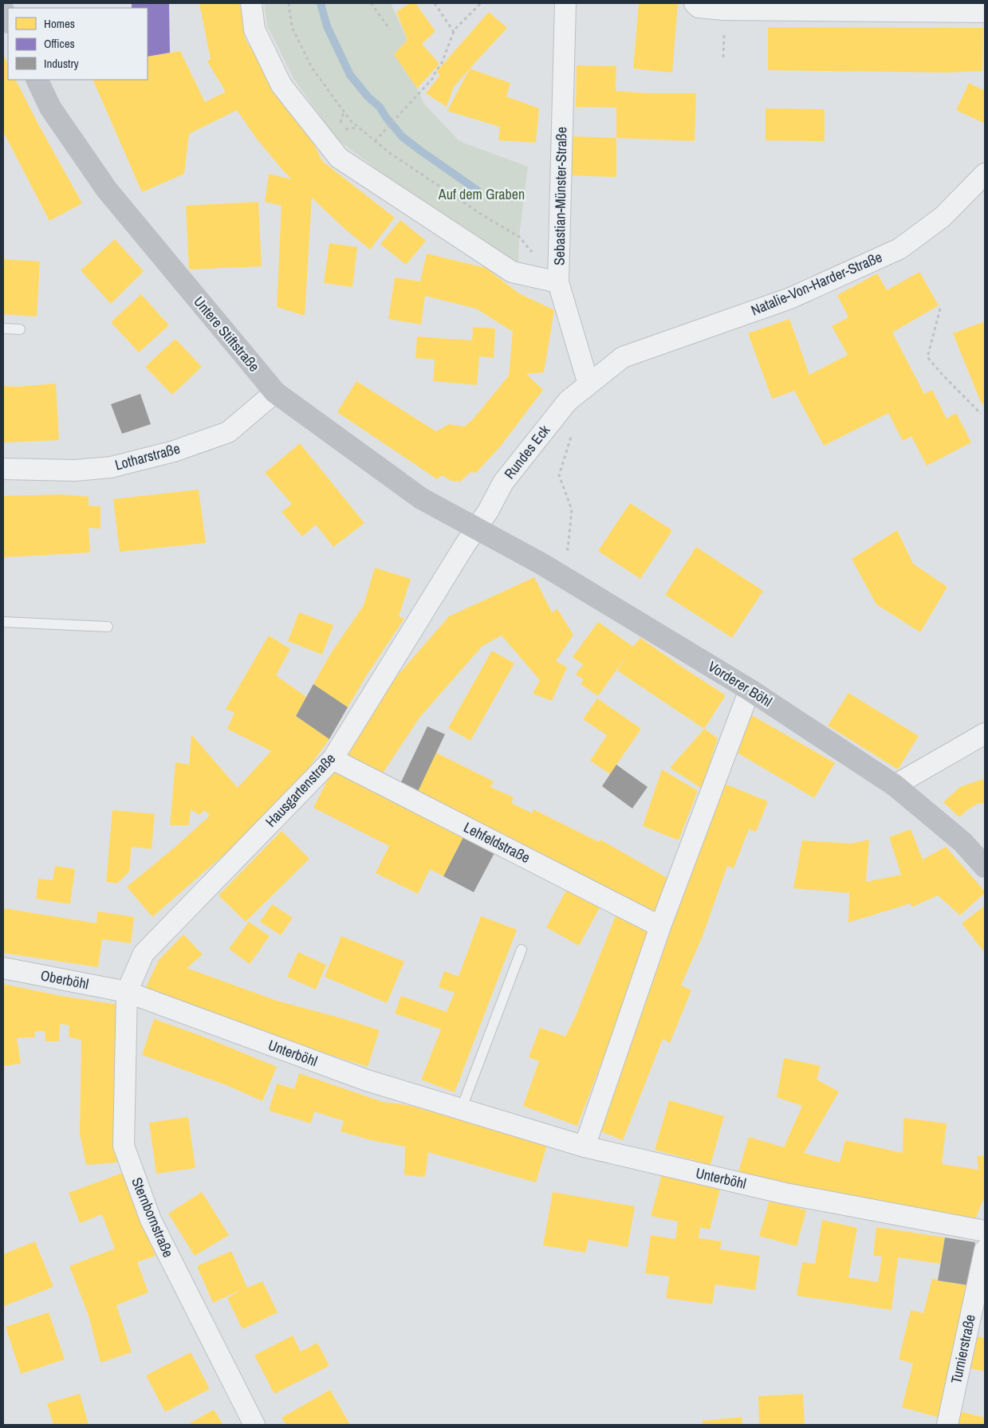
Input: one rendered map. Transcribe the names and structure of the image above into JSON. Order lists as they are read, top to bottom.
{
  "streets": {
    "main road": ["Untere Stiftstraße", "Vorderer Böhl"],
    "street": [
      "Sebastian-Münster-Straße",
      "Natalie-Von-Harder-Straße",
      "Rundes Eck",
      "Lotharstraße",
      "Hausgartenstraße",
      "Lehfeldstraße",
      "Oberböhl",
      "Unterböhl",
      "Sternbornstraße",
      "Turnierstraße"
    ]
  },
  "crossings": [
    ["Sebastian-Münster-Straße", "Natalie-Von-Harder-Straße"],
    ["Sebastian-Münster-Straße", "Rundes Eck"],
    ["Natalie-Von-Harder-Straße", "Rundes Eck"],
    ["Untere Stiftstraße", "Rundes Eck"],
    ["Untere Stiftstraße", "Lotharstraße"],
    ["Untere Stiftstraße", "Vorderer Böhl"],
    ["Untere Stiftstraße", "Hausgartenstraße"],
    ["Rundes Eck", "Vorderer Böhl"],
    ["Rundes Eck", "Hausgartenstraße"],
    ["Vorderer Böhl", "Hausgartenstraße"],
    ["Hausgartenstraße", "Lehfeldstraße"],
    ["Hausgartenstraße", "Oberböhl"],
    ["Hausgartenstraße", "Unterböhl"],
    ["Hausgartenstraße", "Sternbornstraße"],
    ["Oberböhl", "Unterböhl"],
    ["Oberböhl", "Sternbornstraße"],
    ["Unterböhl", "Sternbornstraße"]
  ],
  "parks": ["Auf dem Graben"],
  "legend": ["Homes", "Offices", "Industry"]
}
